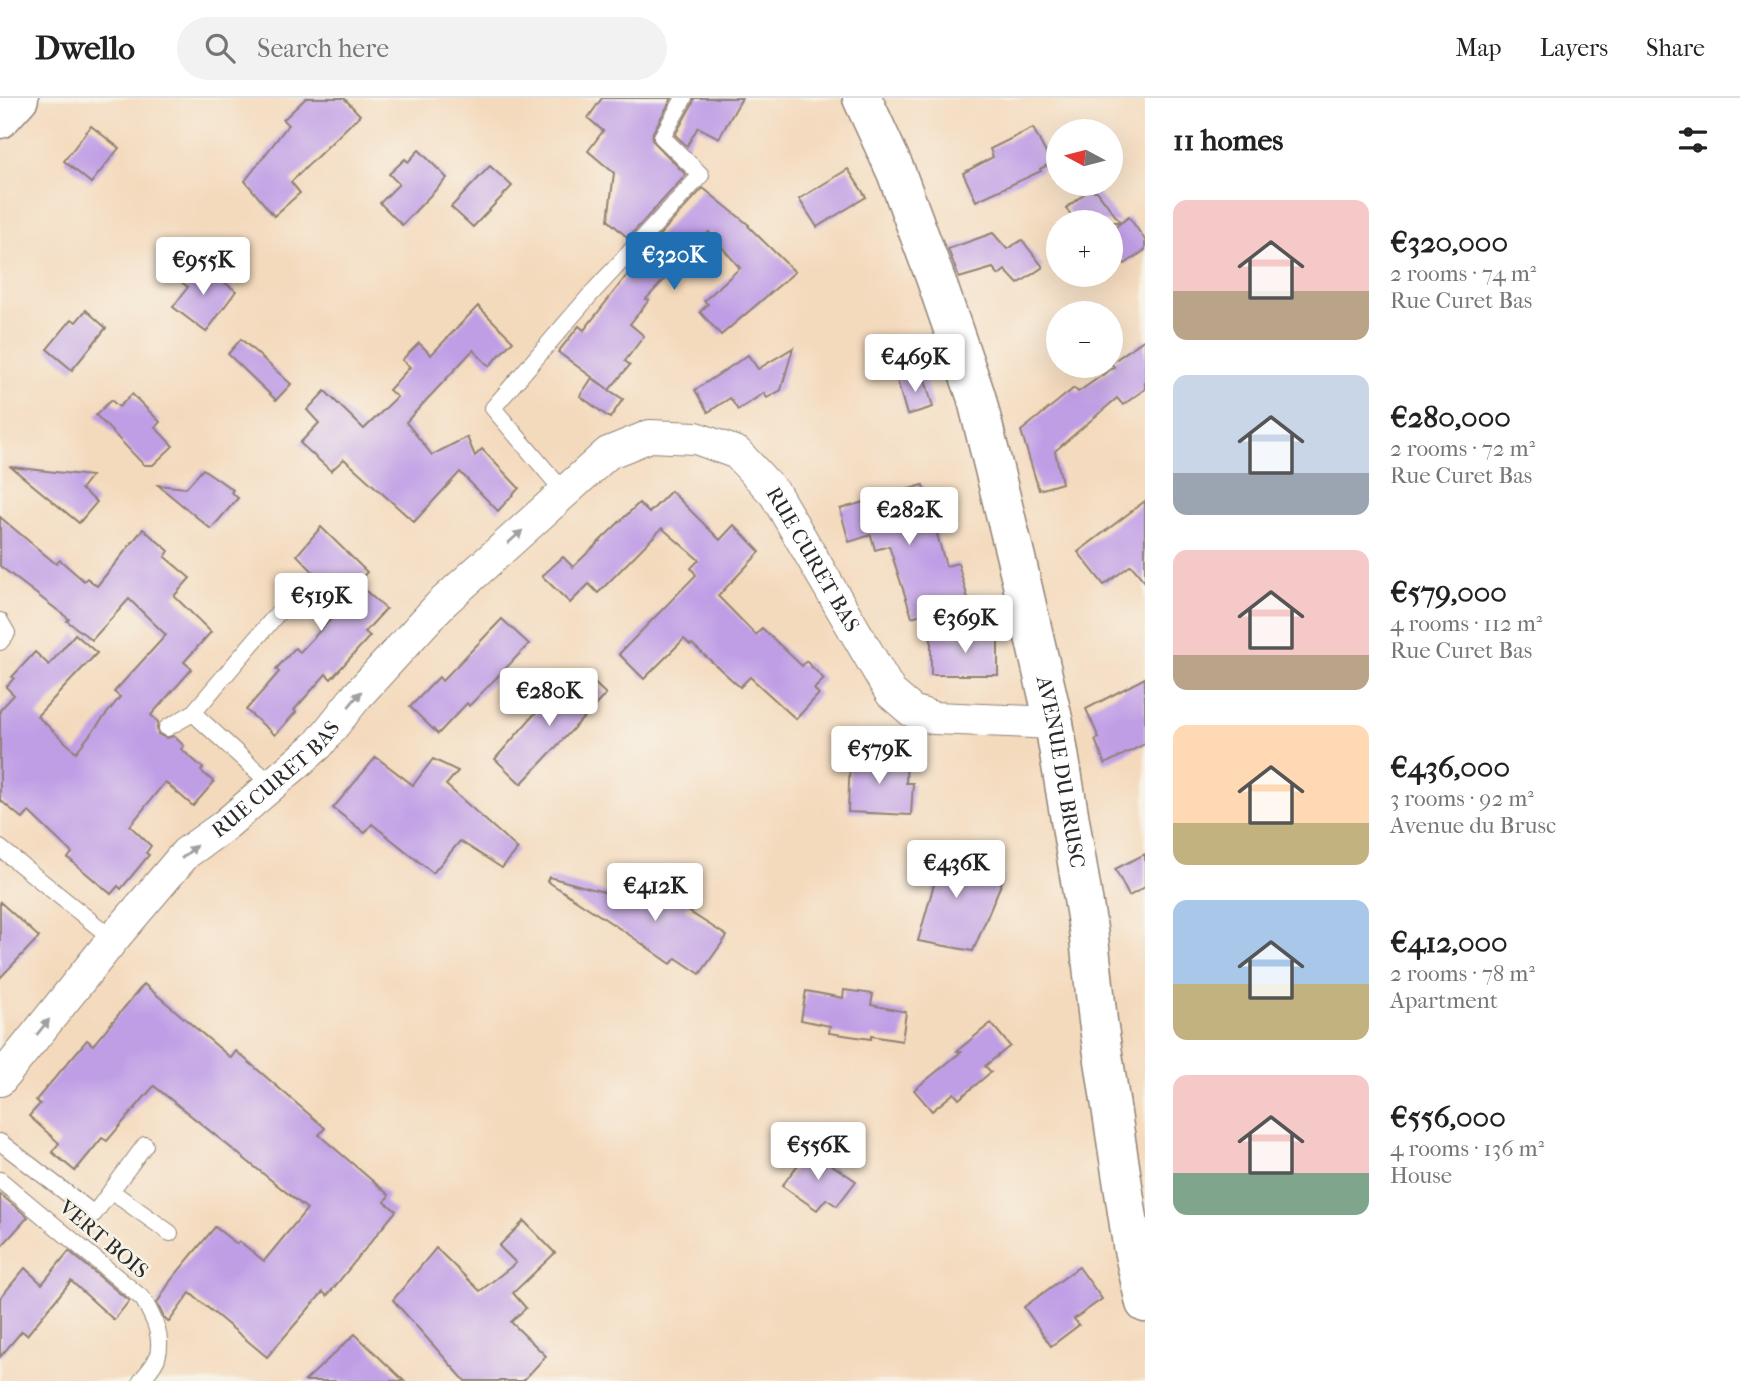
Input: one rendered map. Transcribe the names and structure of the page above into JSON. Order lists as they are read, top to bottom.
{
  "streets": {
    "street": ["RUE CURET BAS", "AVENUE DU BRUSC"],
    "lane": ["VERT BOIS"]
  },
  "crossings": [
    ["RUE CURET BAS", "AVENUE DU BRUSC"]
  ],
  "one_way": ["RUE CURET BAS"],
  "north": "left",
  "page": {
    "header": "Dwello",
    "search": "Search here",
    "nav": ["Map", "Layers", "Share"],
    "heading": "11 homes",
    "map_buttons": ["+", "−"],
    "list": [
      {
        "name": "€320,000",
        "note": "2 rooms · 74 m² · Rue Curet Bas"
      },
      {
        "name": "€280,000",
        "note": "2 rooms · 72 m² · Rue Curet Bas"
      },
      {
        "name": "€579,000",
        "note": "4 rooms · 112 m² · Rue Curet Bas"
      },
      {
        "name": "€436,000",
        "note": "3 rooms · 92 m² · Avenue du Brusc"
      },
      {
        "name": "€412,000",
        "note": "2 rooms · 78 m² · Apartment"
      },
      {
        "name": "€556,000",
        "note": "4 rooms · 136 m² · House"
      }
    ],
    "price": [
      "€320K",
      "€955K",
      "€469K",
      "€282K",
      "€519K",
      "€369K",
      "€280K",
      "€579K",
      "€436K",
      "€412K",
      "€556K"
    ]
  }
}
